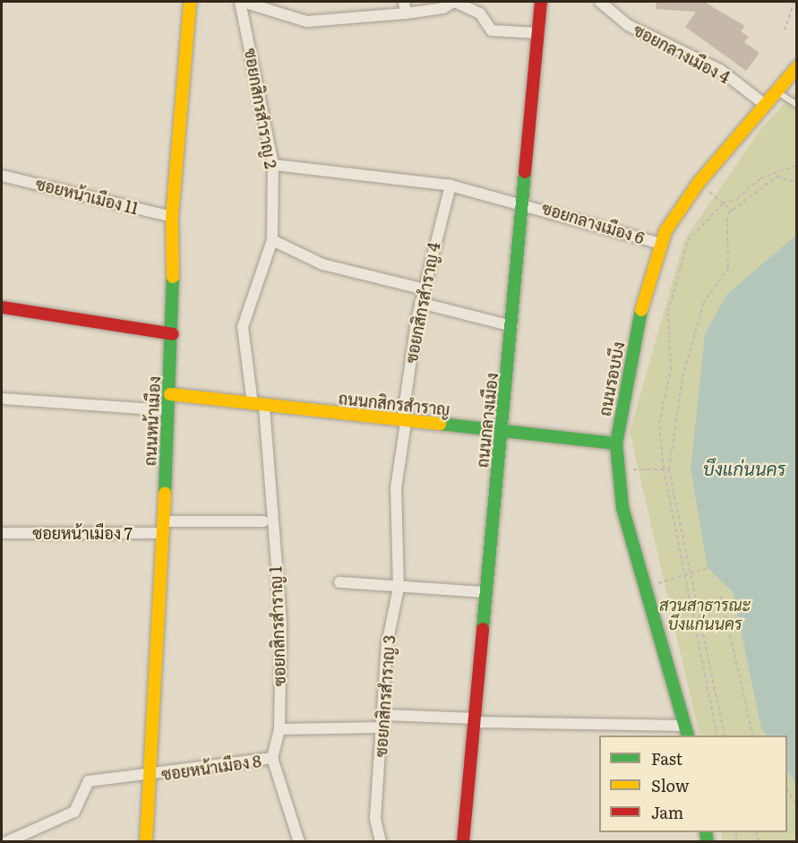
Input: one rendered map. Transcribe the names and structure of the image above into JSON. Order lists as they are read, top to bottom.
{
  "streets": {
    "street": [
      "ซอยกลางเมือง 4",
      "ซอยกสิกรสำราญ 2",
      "ซอยหน้าเมือง 11",
      "ซอยกลางเมือง 6",
      "ซอยกสิกรสำราญ 4",
      "ถนนรอบบึง",
      "ถนนกสิกรสำราญ",
      "ถนนกลางเมือง",
      "ถนนหน้าเมือง",
      "ซอยหน้าเมือง 7",
      "ซอยกสิกรสำราญ 1",
      "ซอยกสิกรสำราญ 3",
      "ซอยหน้าเมือง 8"
    ]
  },
  "crossings": [
    ["ซอยกลางเมือง 4", "ถนนรอบบึง"],
    ["ซอยกสิกรสำราญ 2", "ซอยกลางเมือง 6"],
    ["ซอยกสิกรสำราญ 2", "ถนนกสิกรสำราญ"],
    ["ซอยกสิกรสำราญ 2", "ซอยกสิกรสำราญ 1"],
    ["ซอยหน้าเมือง 11", "ถนนหน้าเมือง"],
    ["ซอยกลางเมือง 6", "ซอยกสิกรสำราญ 4"],
    ["ซอยกลางเมือง 6", "ถนนรอบบึง"],
    ["ซอยกลางเมือง 6", "ถนนกลางเมือง"],
    ["ซอยกสิกรสำราญ 4", "ถนนกสิกรสำราญ"],
    ["ซอยกสิกรสำราญ 4", "ซอยกสิกรสำราญ 3"],
    ["ถนนรอบบึง", "ถนนกสิกรสำราญ"],
    ["ถนนกสิกรสำราญ", "ถนนกลางเมือง"],
    ["ถนนกสิกรสำราญ", "ถนนหน้าเมือง"],
    ["ถนนกสิกรสำราญ", "ซอยกสิกรสำราญ 1"],
    ["ถนนกสิกรสำราญ", "ซอยกสิกรสำราญ 3"],
    ["ถนนหน้าเมือง", "ซอยหน้าเมือง 7"],
    ["ถนนหน้าเมือง", "ซอยหน้าเมือง 8"],
    ["ซอยกสิกรสำราญ 1", "ซอยหน้าเมือง 8"]
  ],
  "water": ["บึงแก่นนคร"],
  "parks": ["สวนสาธารณะ บึงแก่นนคร"],
  "legend": ["Fast", "Slow", "Jam"]
}
